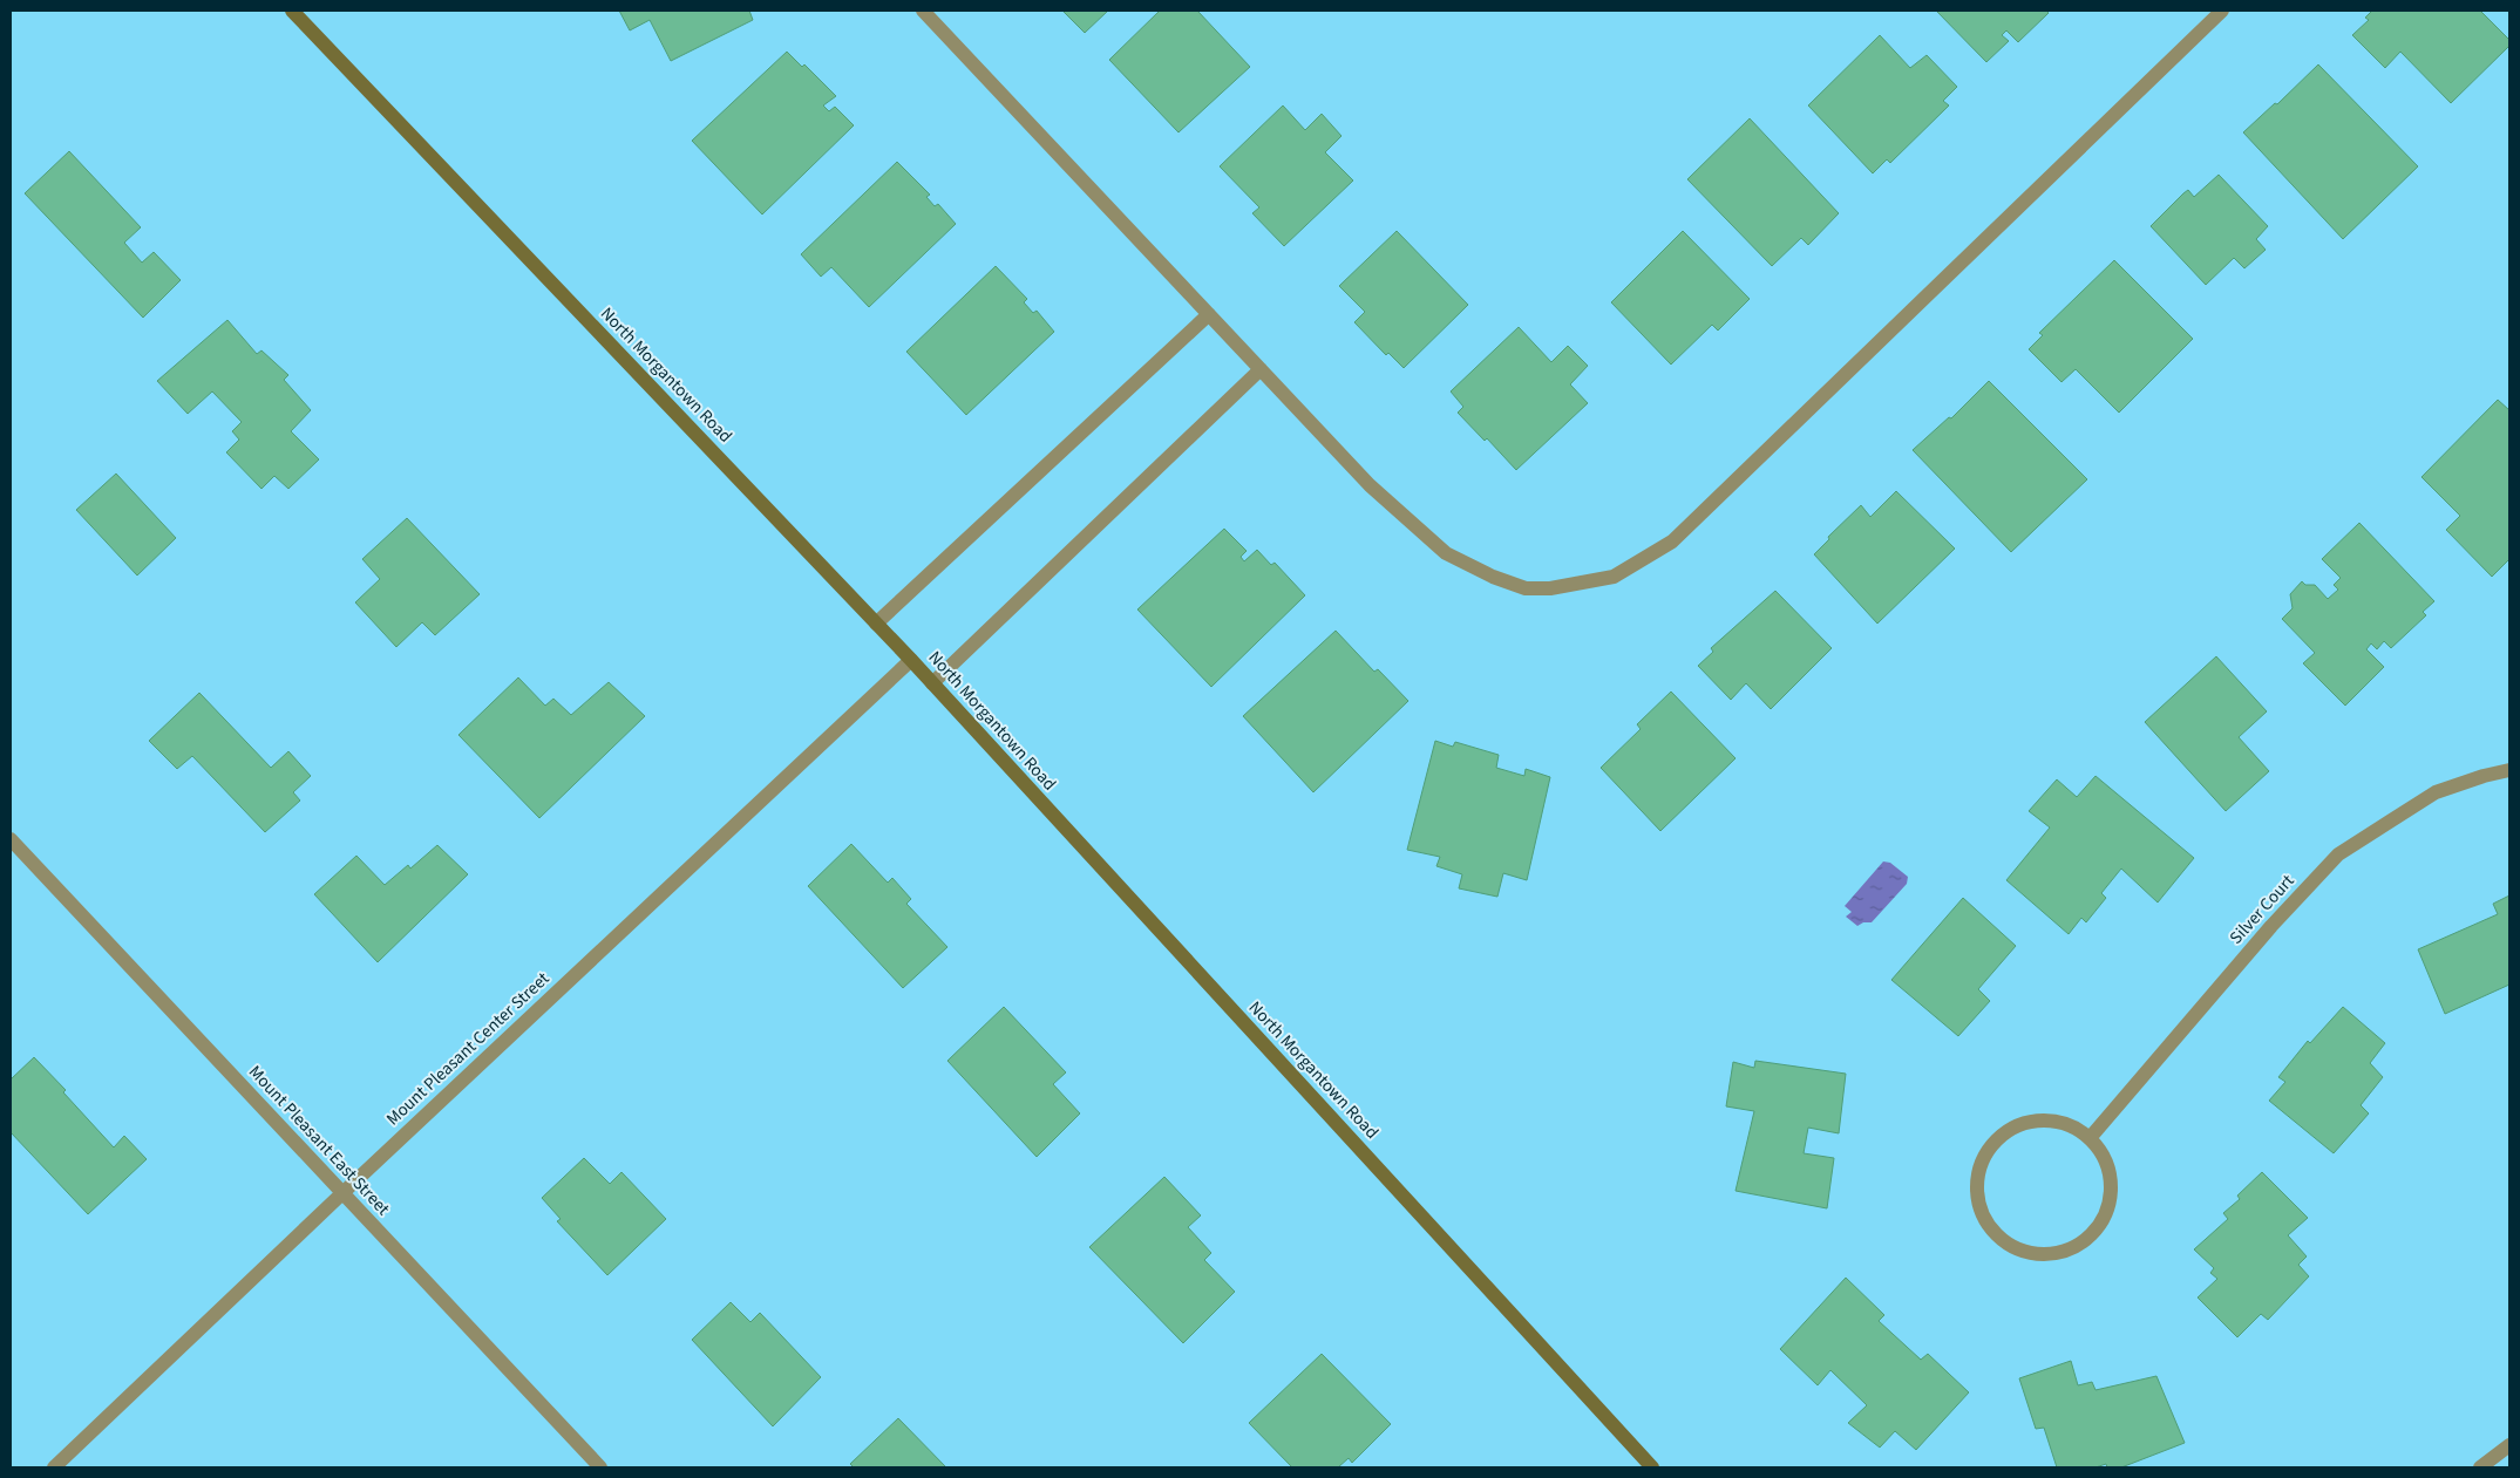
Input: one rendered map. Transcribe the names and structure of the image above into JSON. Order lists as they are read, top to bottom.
{
  "streets": {
    "main road": ["North Morgantown Road"],
    "street": ["Silver Court", "Mount Pleasant Center Street", "Mount Pleasant East Street"]
  },
  "crossings": [
    ["North Morgantown Road", "Mount Pleasant Center Street"],
    ["Mount Pleasant Center Street", "Mount Pleasant East Street"]
  ]
}
